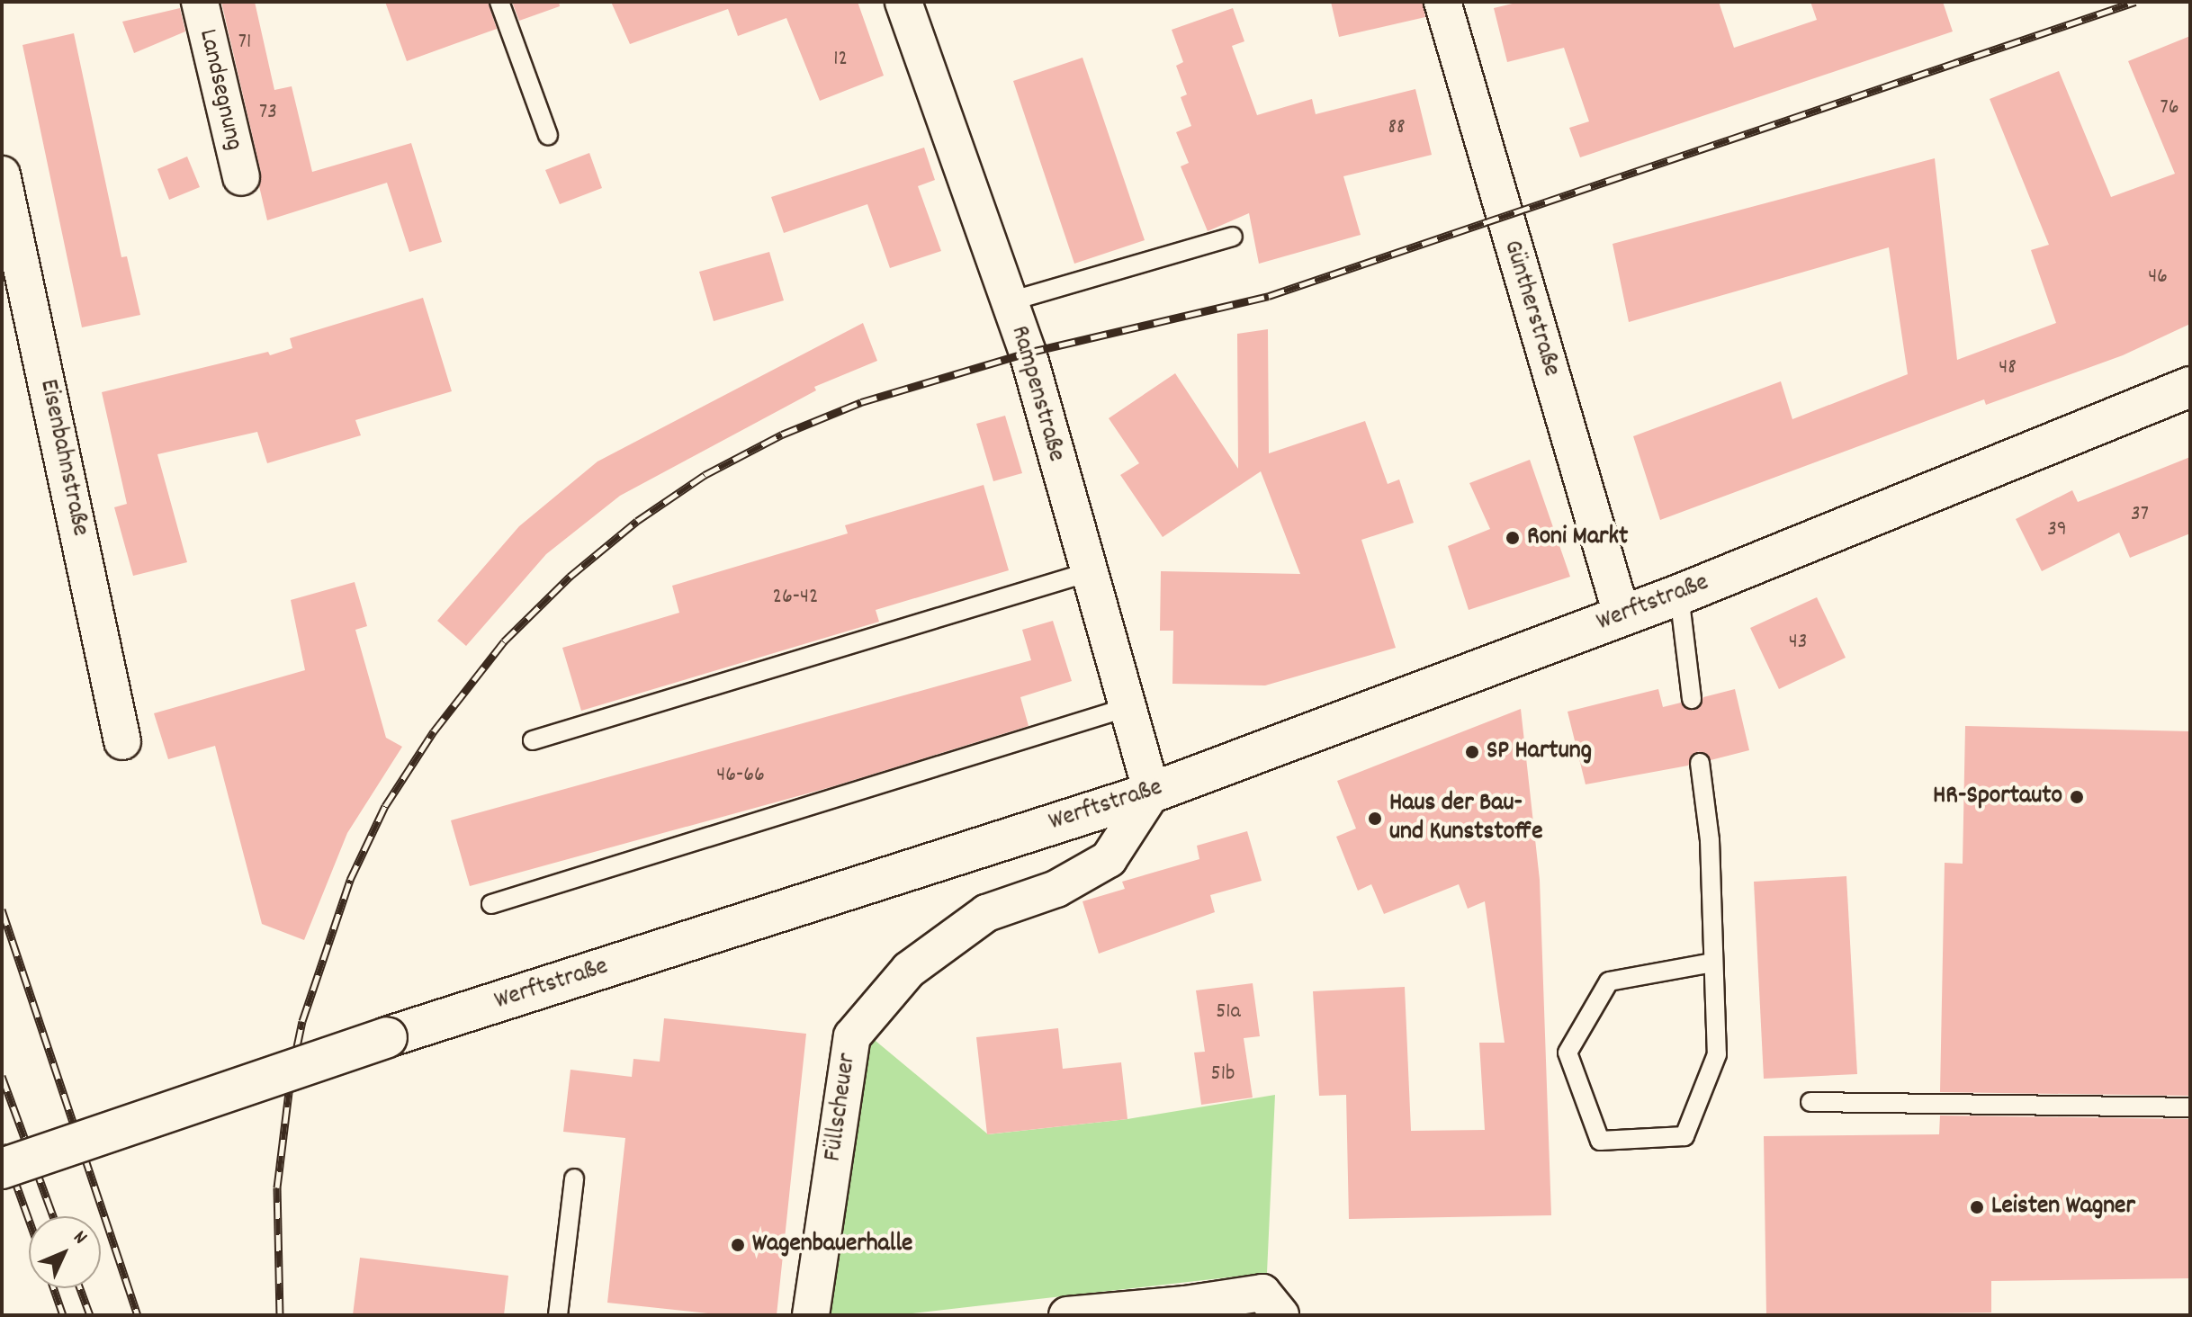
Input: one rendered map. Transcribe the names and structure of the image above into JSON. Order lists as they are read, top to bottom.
{
  "streets": {
    "street": [
      "Landsegnung",
      "Güntherstraße",
      "Rampenstraße",
      "Eisenbahnstraße",
      "Werftstraße",
      "Füllscheuer"
    ]
  },
  "crossings": [
    ["Güntherstraße", "Werftstraße"],
    ["Rampenstraße", "Werftstraße"],
    ["Rampenstraße", "Füllscheuer"],
    ["Werftstraße", "Füllscheuer"]
  ],
  "places": [
    "Roni Markt",
    "SP Hartung",
    "HR-Sportauto",
    "Haus der Bau- und Kunststoffe",
    "Leisten Wagner",
    "Wagenbauerhalle"
  ],
  "house_numbers": [
    "71",
    "12",
    "76",
    "73",
    "88",
    "46",
    "48",
    "37",
    "39",
    "26-42",
    "43",
    "46-66",
    "51a",
    "51b"
  ],
  "north": "top right"
}
